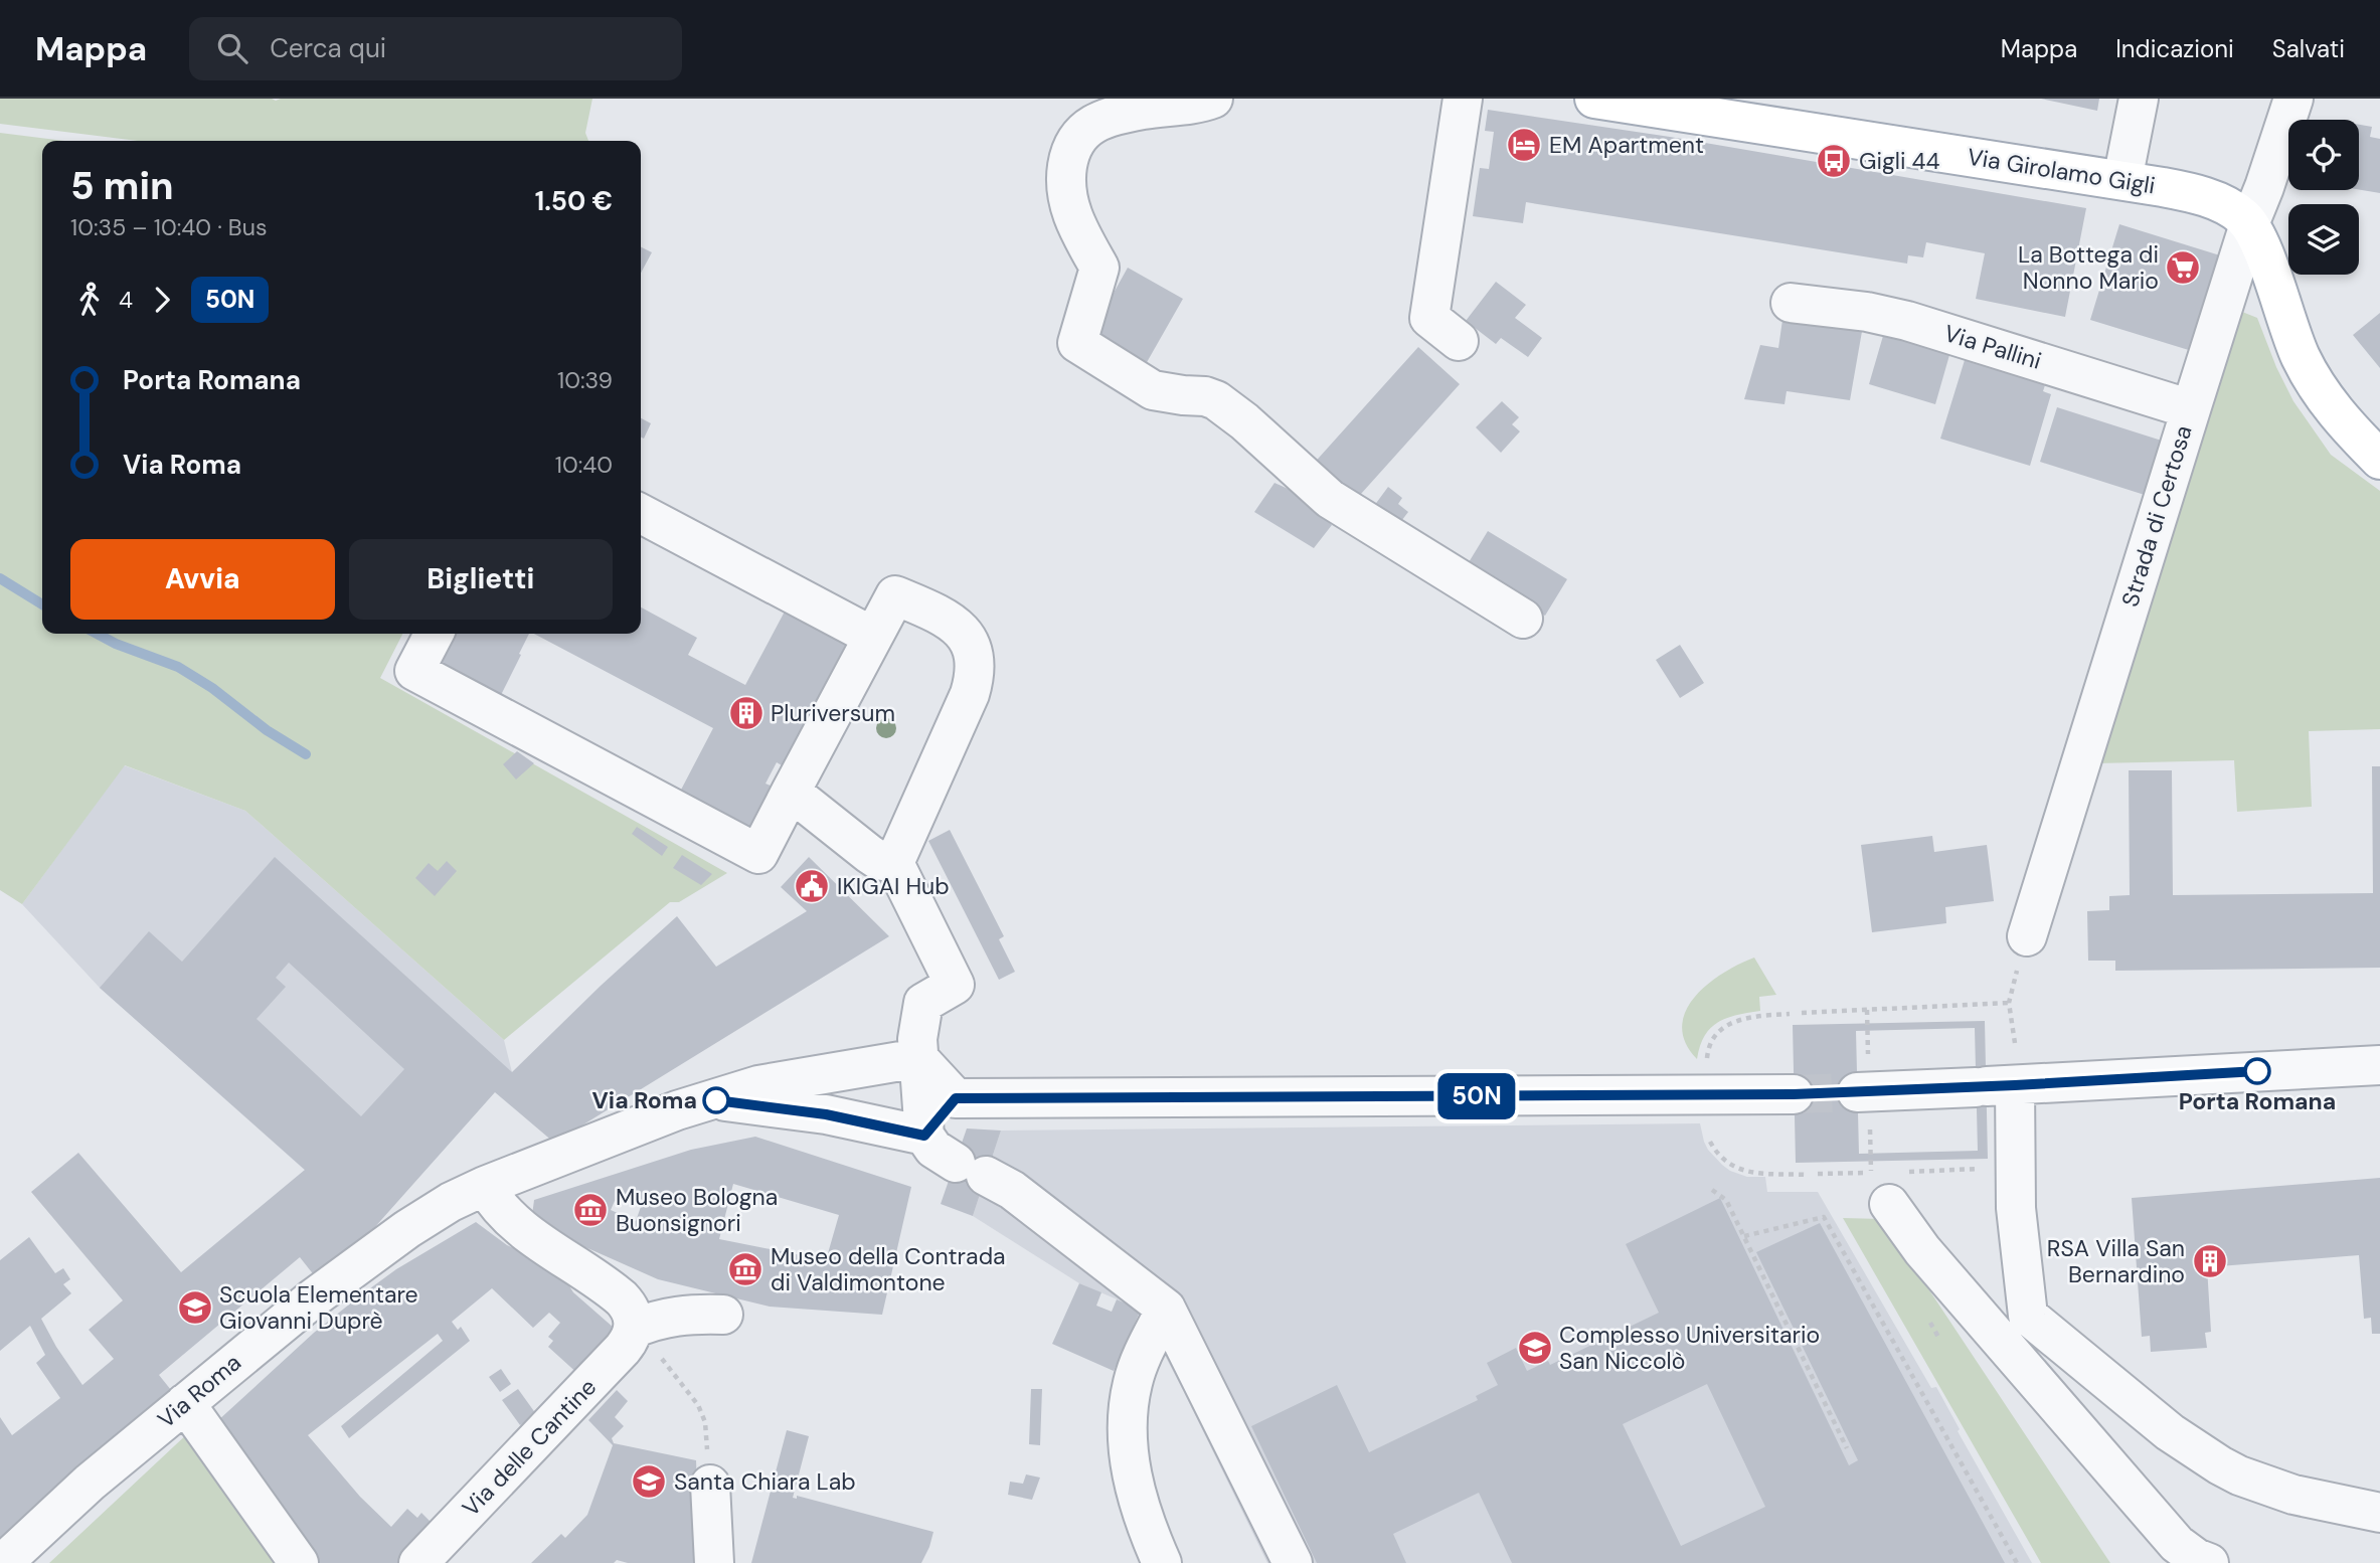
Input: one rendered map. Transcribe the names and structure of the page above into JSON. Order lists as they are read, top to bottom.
{
  "streets": {
    "main road": ["Via Girolamo Gigli"],
    "street": [
      "Via Pallini",
      "Strada di Certosa",
      "Via Roma",
      "Via delle Cantine"
    ]
  },
  "crossings": [
    ["Via Girolamo Gigli", "Strada di Certosa"],
    ["Via Pallini", "Strada di Certosa"]
  ],
  "places": {
    "hotel": ["EM Apartment"],
    "bus stop": ["Gigli 44"],
    "supermarket": ["La Bottega di Nonno Mario"],
    "building": ["Pluriversum", "RSA Villa San Bernardino"],
    "public building": ["IKIGAI Hub"],
    "other": ["Porta Romana", "Via Roma"],
    "museum": ["Museo Bologna Buonsignori", "Museo della Contrada di Valdimontone"],
    "school or university": ["Scuola Elementare Giovanni Duprè", "Complesso Universitario San Niccolò", "Santa Chiara Lab"]
  },
  "lines": ["bus line 50N"],
  "page": {
    "header": "Mappa",
    "search": "Cerca qui",
    "nav": ["Mappa", "Indicazioni", "Salvati"],
    "on_map": "50N",
    "heading": ["5 min", "10:35 – 10:40 · Bus", "1.50 €"],
    "legs": ["4", "50N"],
    "list": [
      {
        "name": "Porta Romana",
        "value": "10:39"
      },
      {
        "name": "Via Roma",
        "value": "10:40"
      }
    ],
    "buttons": ["Avvia", "Biglietti"]
  }
}
